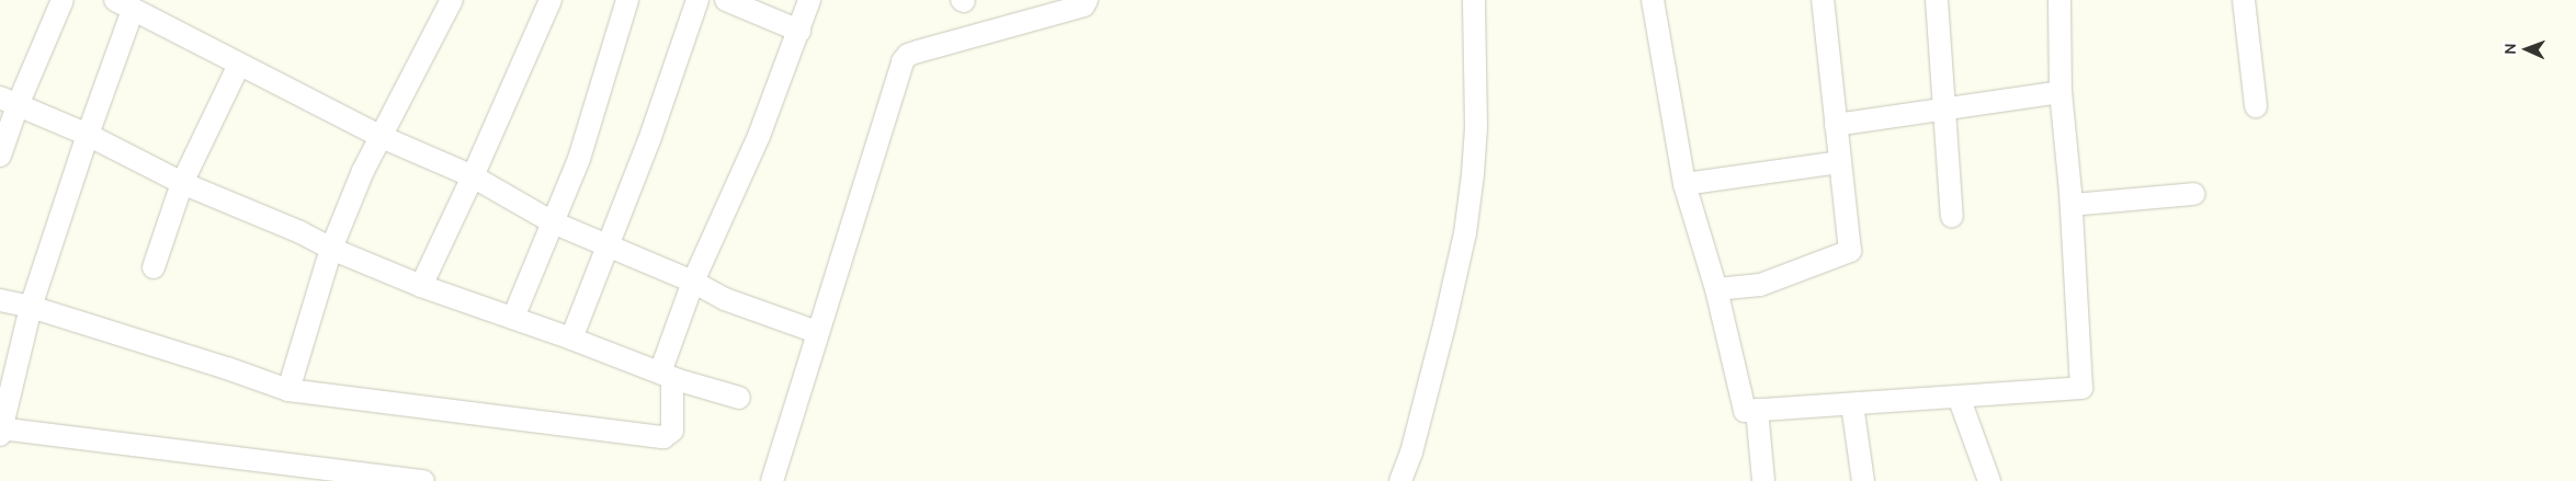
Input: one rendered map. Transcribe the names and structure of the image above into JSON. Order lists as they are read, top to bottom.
{
  "north": "left"
}
